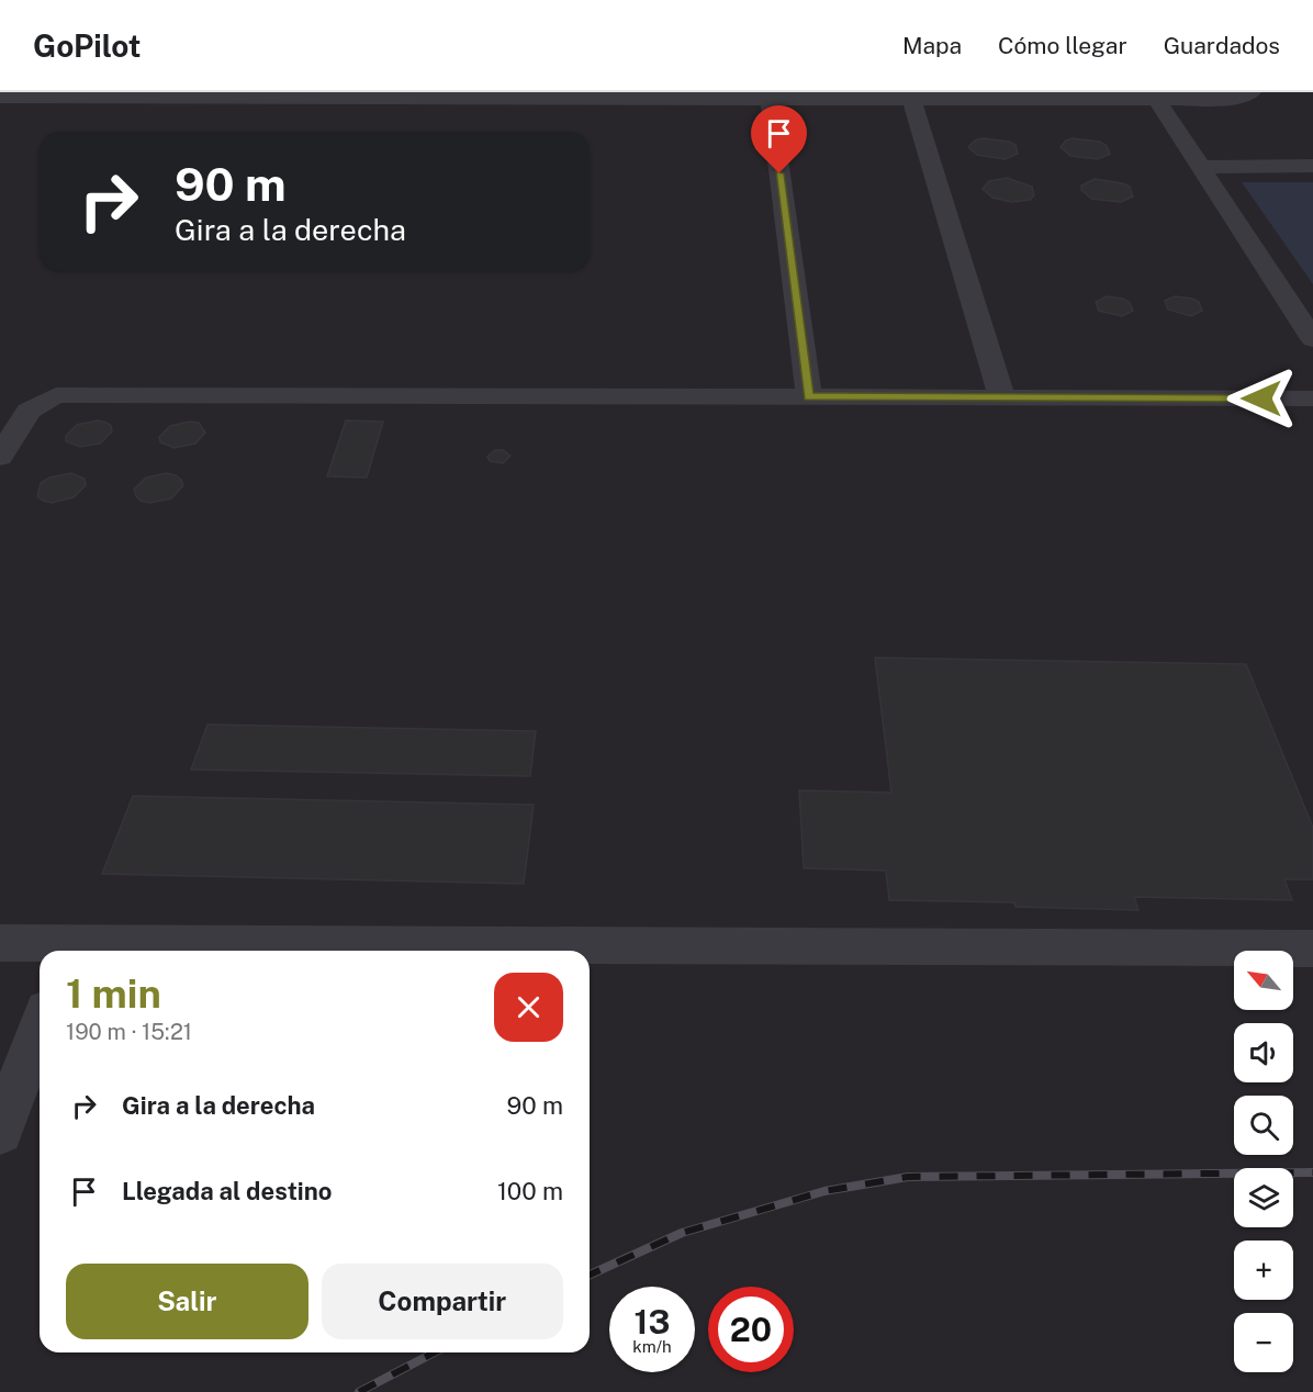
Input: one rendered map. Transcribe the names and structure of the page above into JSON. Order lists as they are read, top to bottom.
{
  "north": "top left",
  "page": {
    "header": "GoPilot",
    "nav": ["Mapa", "Cómo llegar", "Guardados"],
    "turn": ["90 m", "Gira a la derecha"],
    "map_buttons": ["+", "−"],
    "heading": ["1 min", "190 m · 15:21"],
    "list": [
      {
        "name": "Gira a la derecha",
        "value": "90 m"
      },
      {
        "name": "Llegada al destino",
        "value": "100 m"
      }
    ],
    "buttons": ["Salir", "Compartir"],
    "speed": "13 km/h",
    "limit": "20"
  }
}
